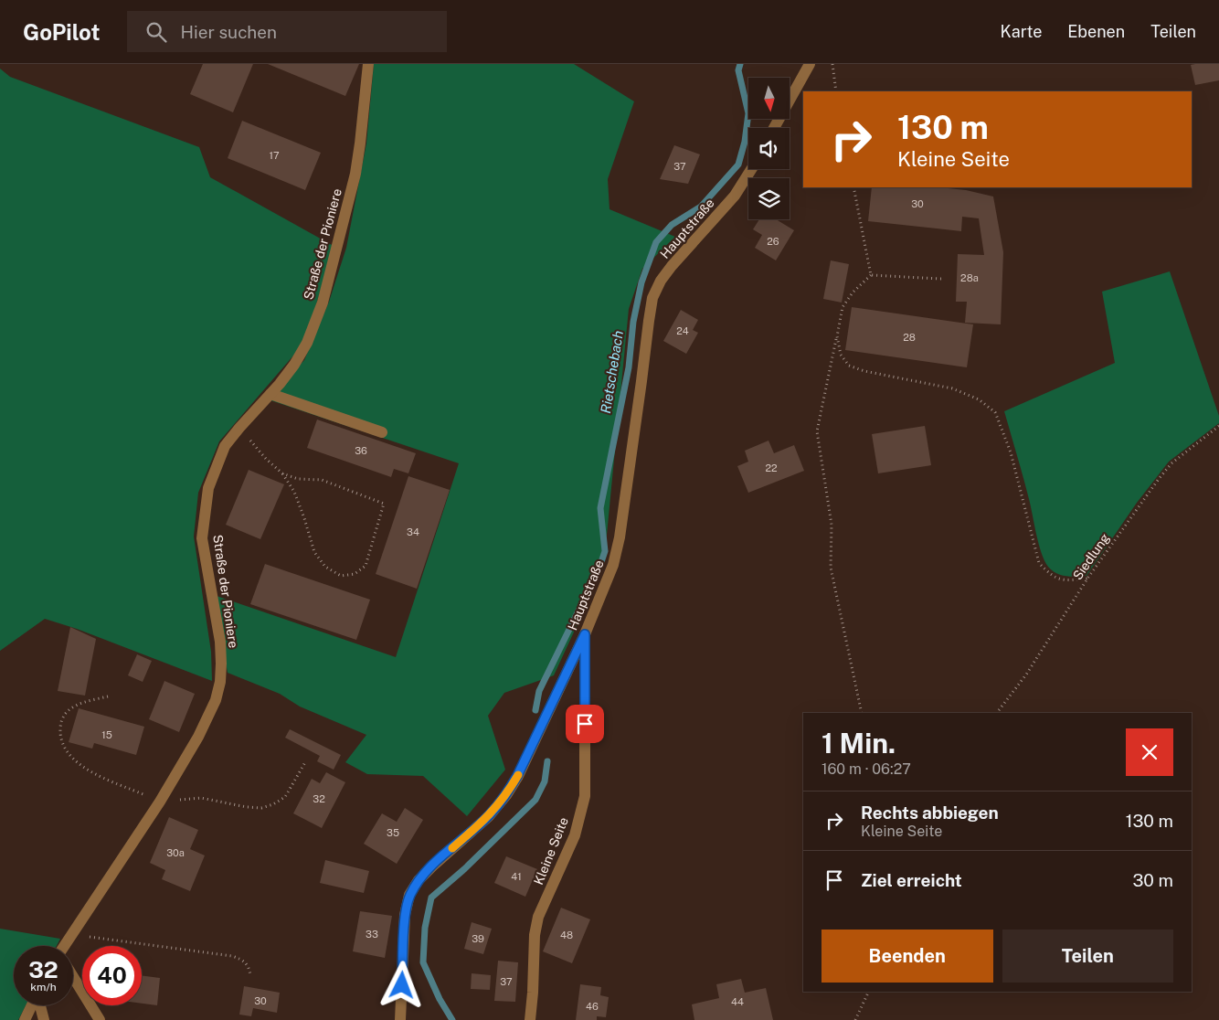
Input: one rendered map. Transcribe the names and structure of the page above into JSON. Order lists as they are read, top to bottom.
{
  "streets": {
    "street": ["Hauptstraße", "Straße der Pioniere", "Kleine Seite"],
    "path": ["Siedlung"]
  },
  "crossings": [
    ["Hauptstraße", "Kleine Seite"]
  ],
  "water": ["Rietschebach"],
  "house_numbers": [
    "17",
    "37",
    "30",
    "26",
    "28a",
    "24",
    "28",
    "36",
    "22",
    "34",
    "15",
    "32",
    "35",
    "30a",
    "41",
    "33",
    "48",
    "39",
    "37",
    "30",
    "44",
    "46"
  ],
  "north": "bottom",
  "page": {
    "header": "GoPilot",
    "search": "Hier suchen",
    "nav": ["Karte", "Ebenen", "Teilen"],
    "turn": ["130 m", "Kleine Seite"],
    "heading": ["1 Min.", "160 m · 06:27"],
    "list": [
      {
        "name": "Rechts abbiegen",
        "note": "Kleine Seite",
        "value": "130 m"
      },
      {
        "name": "Ziel erreicht",
        "value": "30 m"
      }
    ],
    "buttons": ["Beenden", "Teilen"],
    "speed": "32 km/h",
    "limit": "40"
  }
}
